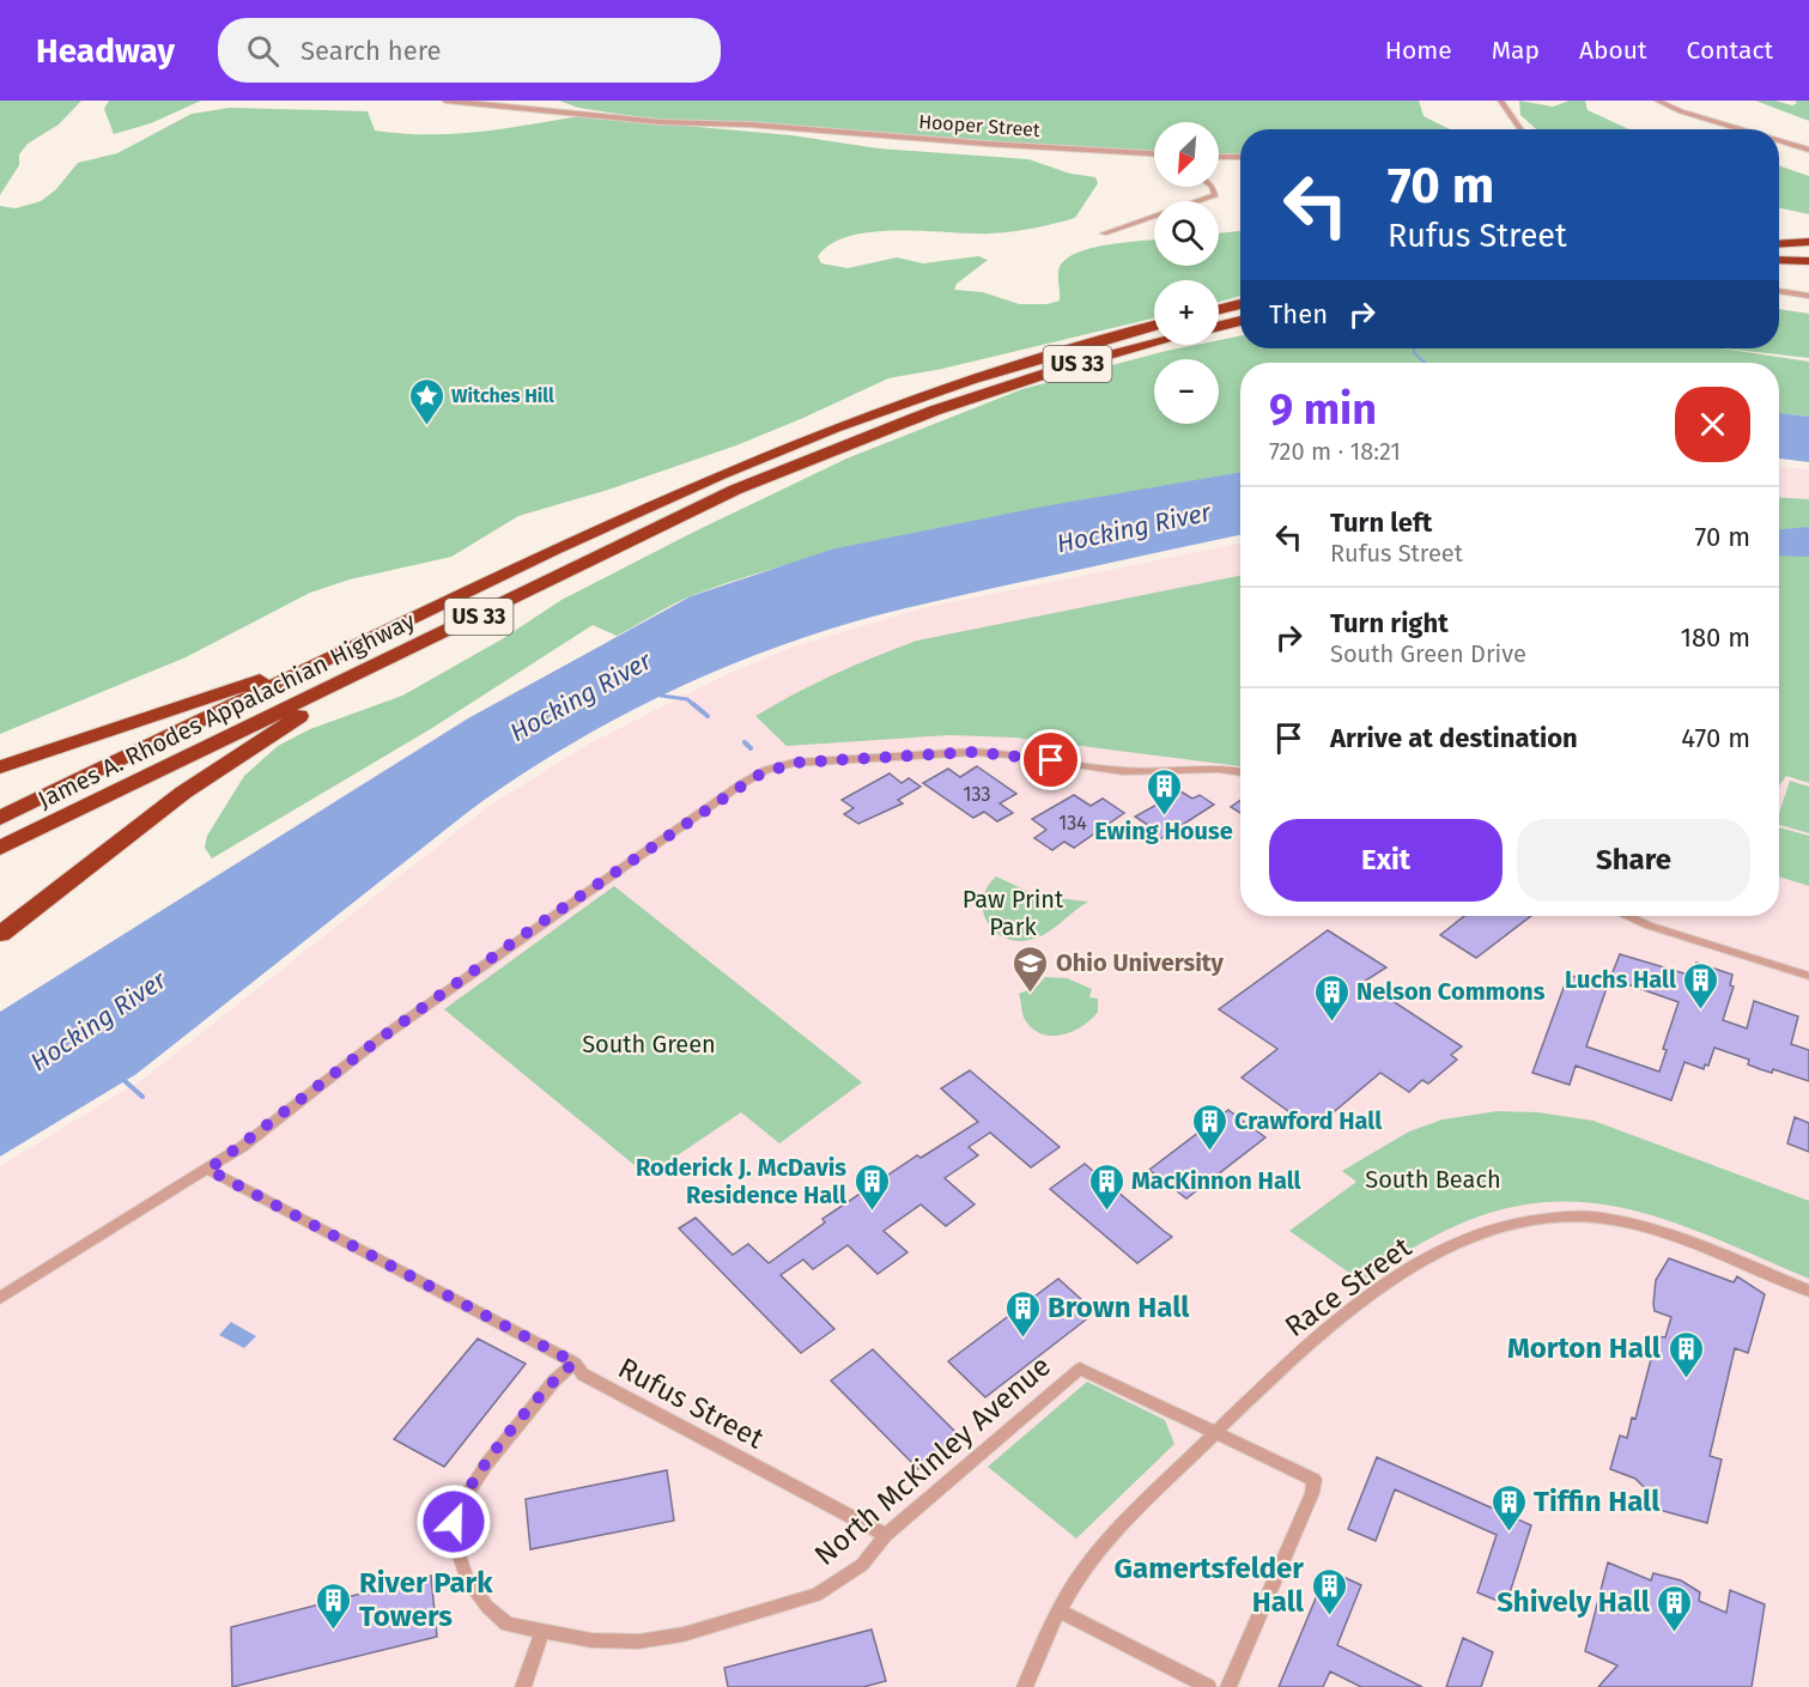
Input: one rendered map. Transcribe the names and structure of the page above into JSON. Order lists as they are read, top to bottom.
{
  "streets": {
    "highway": ["US 33", "James A. Rhodes Appalachian Highway"],
    "street": [
      "Hooper Street",
      "Race Street",
      "Rufus Street",
      "North McKinley Avenue"
    ]
  },
  "crossings": [
    ["Race Street", "North McKinley Avenue"],
    ["Rufus Street", "North McKinley Avenue"]
  ],
  "water": ["Hocking River"],
  "parks": ["Paw Print Park", "South Green", "South Beach"],
  "places": {
    "place": ["Witches Hill"],
    "building": [
      "Ewing House",
      "Luchs Hall",
      "Nelson Commons",
      "Crawford Hall",
      "Roderick J. McDavis Residence Hall",
      "MacKinnon Hall",
      "Brown Hall",
      "Morton Hall",
      "Tiffin Hall",
      "Gamertsfelder Hall",
      "River Park Towers",
      "Shively Hall"
    ],
    "school or university": ["Ohio University"]
  },
  "house_numbers": ["133", "134"],
  "north": "bottom left",
  "page": {
    "header": "Headway",
    "search": "Search here",
    "nav": [
      "Home",
      "Map",
      "About",
      "Contact"
    ],
    "map_buttons": ["+", "−"],
    "turn": ["70 m", "Rufus Street"],
    "then": "Then",
    "heading": ["9 min", "720 m · 18:21"],
    "list": [
      {
        "name": "Turn left",
        "note": "Rufus Street",
        "value": "70 m"
      },
      {
        "name": "Turn right",
        "note": "South Green Drive",
        "value": "180 m"
      },
      {
        "name": "Arrive at destination",
        "value": "470 m"
      }
    ],
    "buttons": ["Exit", "Share"]
  }
}
